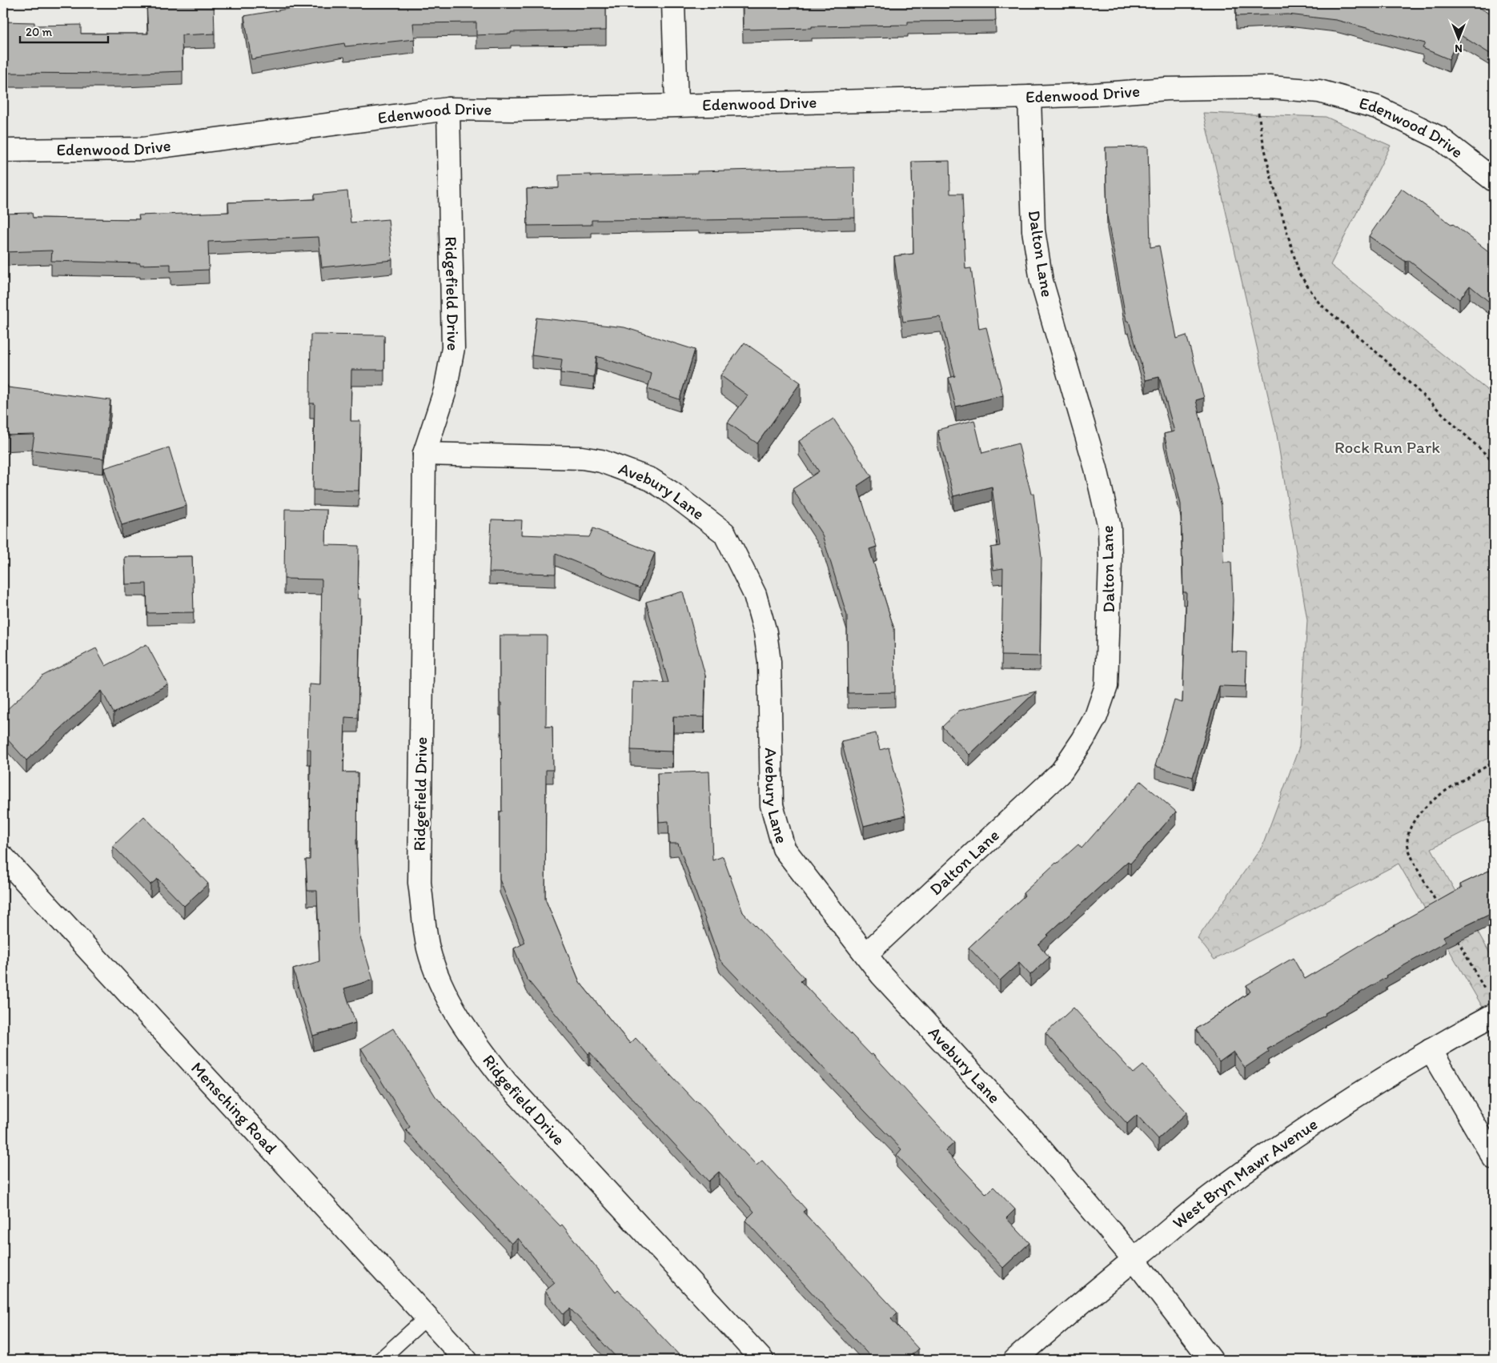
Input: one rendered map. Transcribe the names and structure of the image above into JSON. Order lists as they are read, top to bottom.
{
  "streets": {
    "street": [
      "Edenwood Drive",
      "Dalton Lane",
      "Ridgefield Drive",
      "Avebury Lane",
      "Mensching Road",
      "West Bryn Mawr Avenue"
    ]
  },
  "crossings": [
    ["Edenwood Drive", "Dalton Lane"],
    ["Edenwood Drive", "Ridgefield Drive"],
    ["Dalton Lane", "Avebury Lane"],
    ["Ridgefield Drive", "Avebury Lane"],
    ["Avebury Lane", "West Bryn Mawr Avenue"]
  ],
  "parks": ["Rock Run Park"],
  "scale_bar": "20 m",
  "north": "bottom"
}
